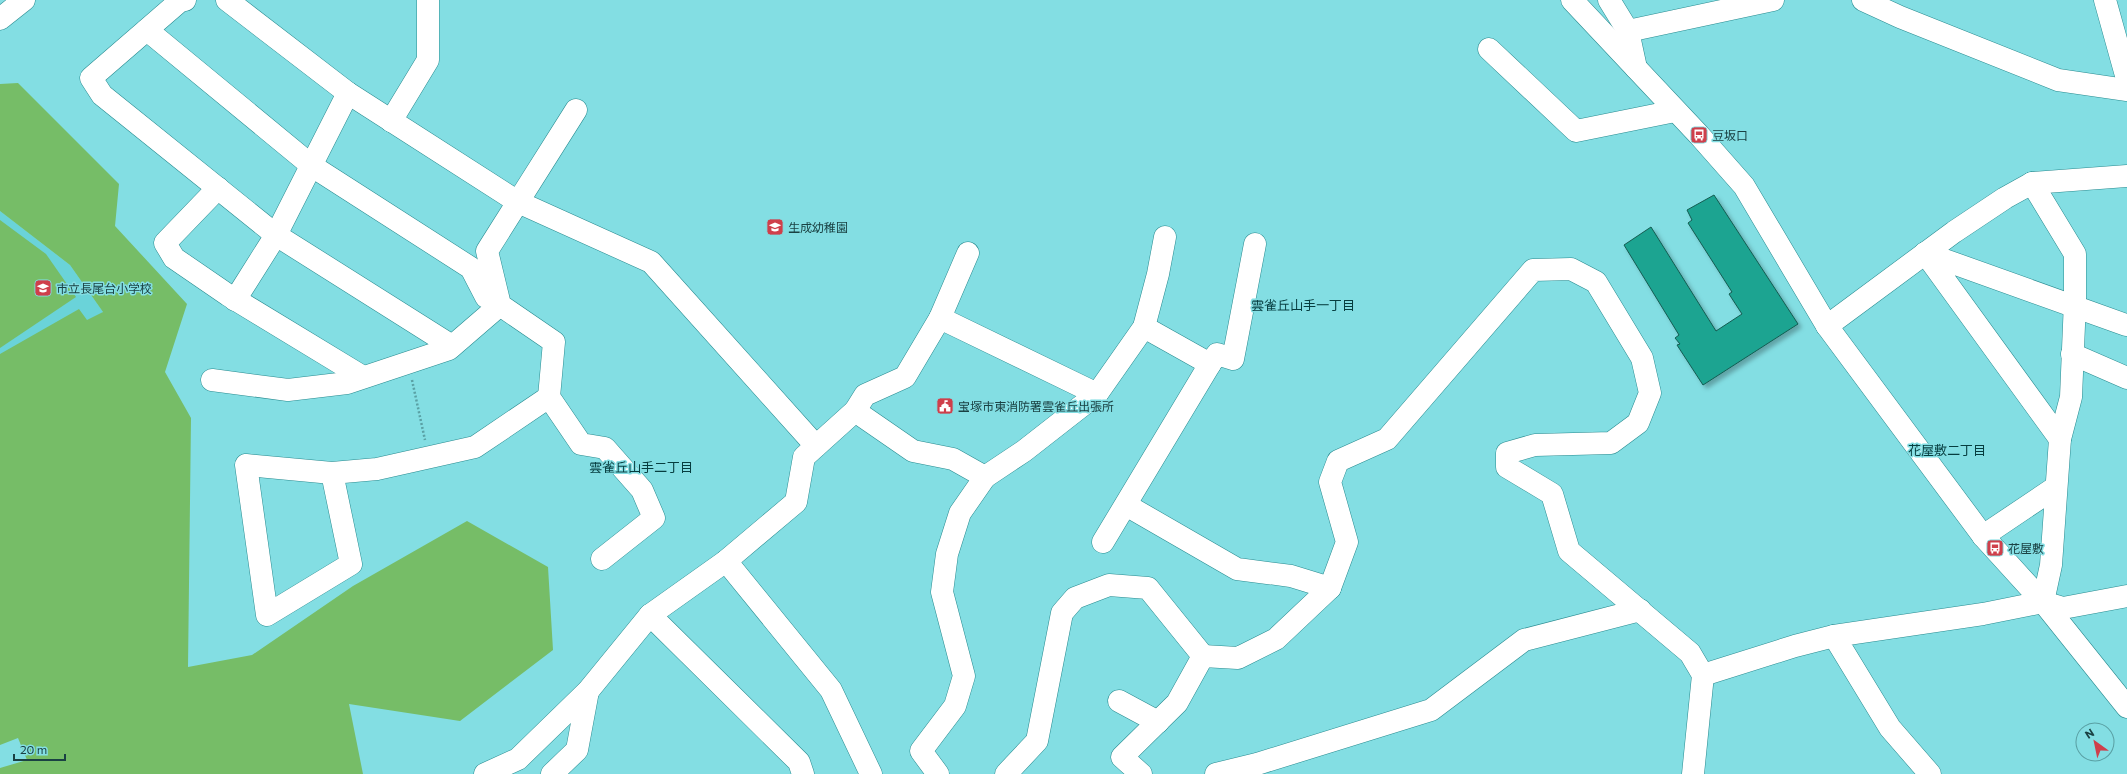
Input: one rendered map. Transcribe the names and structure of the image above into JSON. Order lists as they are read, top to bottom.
{
  "districts": ["雲雀丘山手一丁目", "花屋敷二丁目", "雲雀丘山手二丁目"],
  "places": {
    "bus stop": ["豆坂口", "花屋敷"],
    "school or university": ["生成幼稚園", "市立長尾台小学校"],
    "public building": ["宝塚市東消防署雲雀丘出張所"]
  },
  "scale_bar": "20 m",
  "north": "top left"
}
